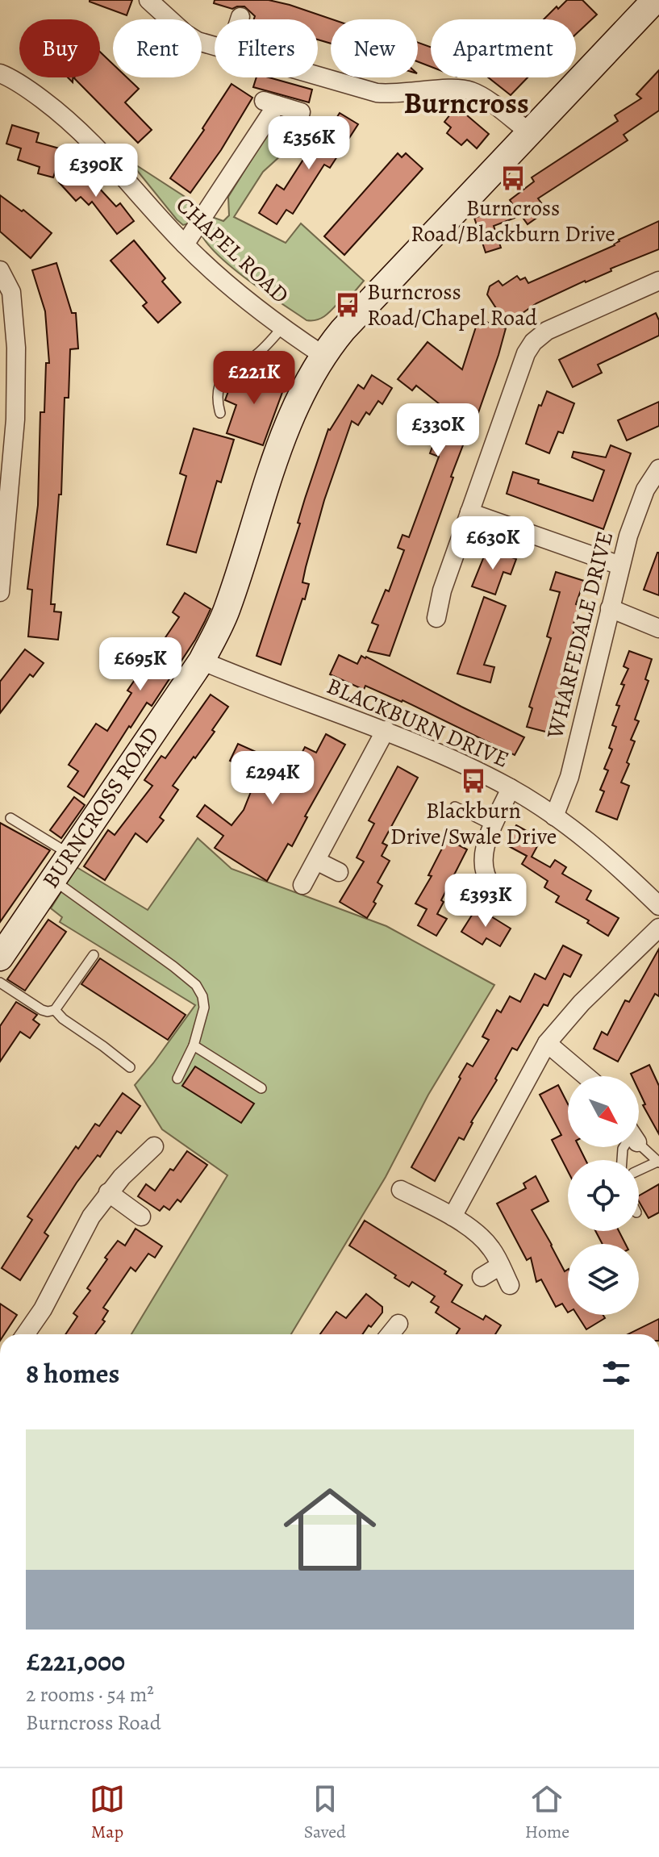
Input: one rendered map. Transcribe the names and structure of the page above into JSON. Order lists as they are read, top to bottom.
{
  "streets": {
    "main road": ["BURNCROSS ROAD"],
    "street": ["CHAPEL ROAD", "WHARFEDALE DRIVE", "BLACKBURN DRIVE"]
  },
  "crossings": [
    ["CHAPEL ROAD", "BURNCROSS ROAD"],
    ["WHARFEDALE DRIVE", "BLACKBURN DRIVE"],
    ["BLACKBURN DRIVE", "BURNCROSS ROAD"]
  ],
  "districts": ["Burncross"],
  "places": {
    "bus stop": ["Burncross Road/Blackburn Drive", "Burncross Road/Chapel Road", "Blackburn Drive/Swale Drive"]
  },
  "north": "bottom right",
  "page": {
    "chip": [
      "Buy",
      "Rent",
      "Filters",
      "New",
      "Apartment"
    ],
    "price": [
      "£356K",
      "£390K",
      "£221K",
      "£330K",
      "£630K",
      "£695K",
      "£294K",
      "£393K"
    ],
    "heading": "8 homes",
    "list": [
      {
        "name": "£221,000",
        "note": "2 rooms · 54 m² · Burncross Road"
      }
    ],
    "tabs": ["Map", "Saved", "Home"]
  }
}
